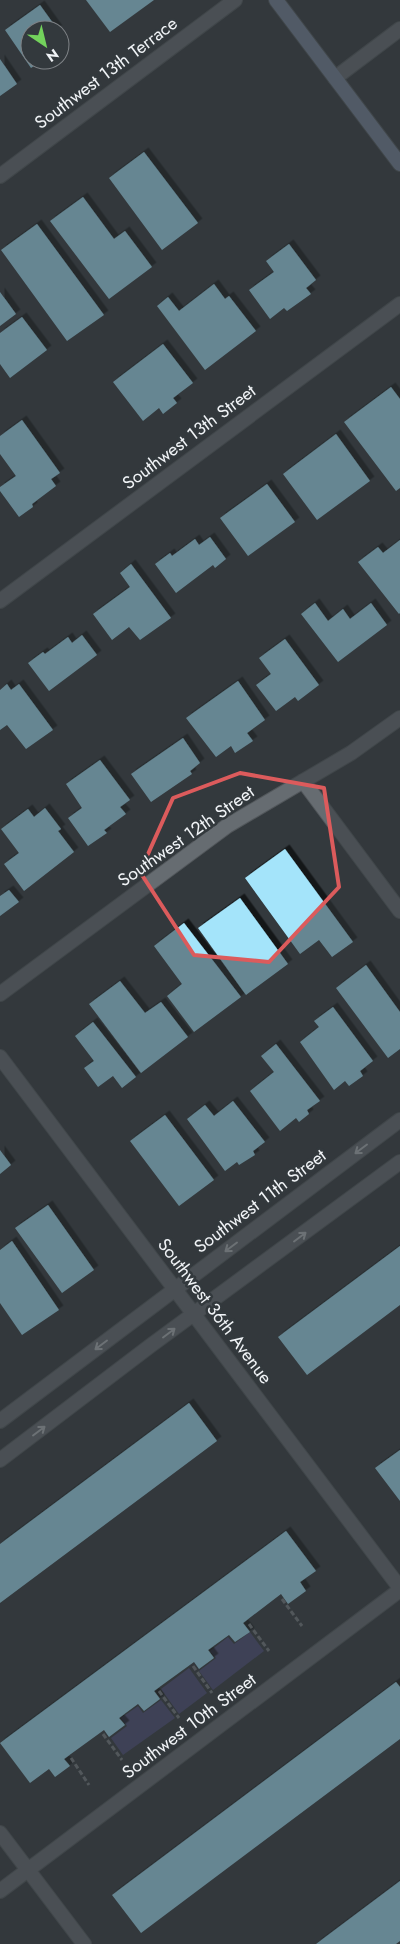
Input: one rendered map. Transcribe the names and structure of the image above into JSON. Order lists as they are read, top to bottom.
{
  "streets": {
    "street": [
      "Southwest 13th Terrace",
      "Southwest 13th Street",
      "Southwest 12th Street",
      "Southwest 11th Street",
      "Southwest 36th Avenue",
      "Southwest 10th Street"
    ]
  },
  "crossings": [
    ["Southwest 11th Street", "Southwest 36th Avenue"],
    ["Southwest 36th Avenue", "Southwest 10th Street"]
  ],
  "north": "bottom right"
}
